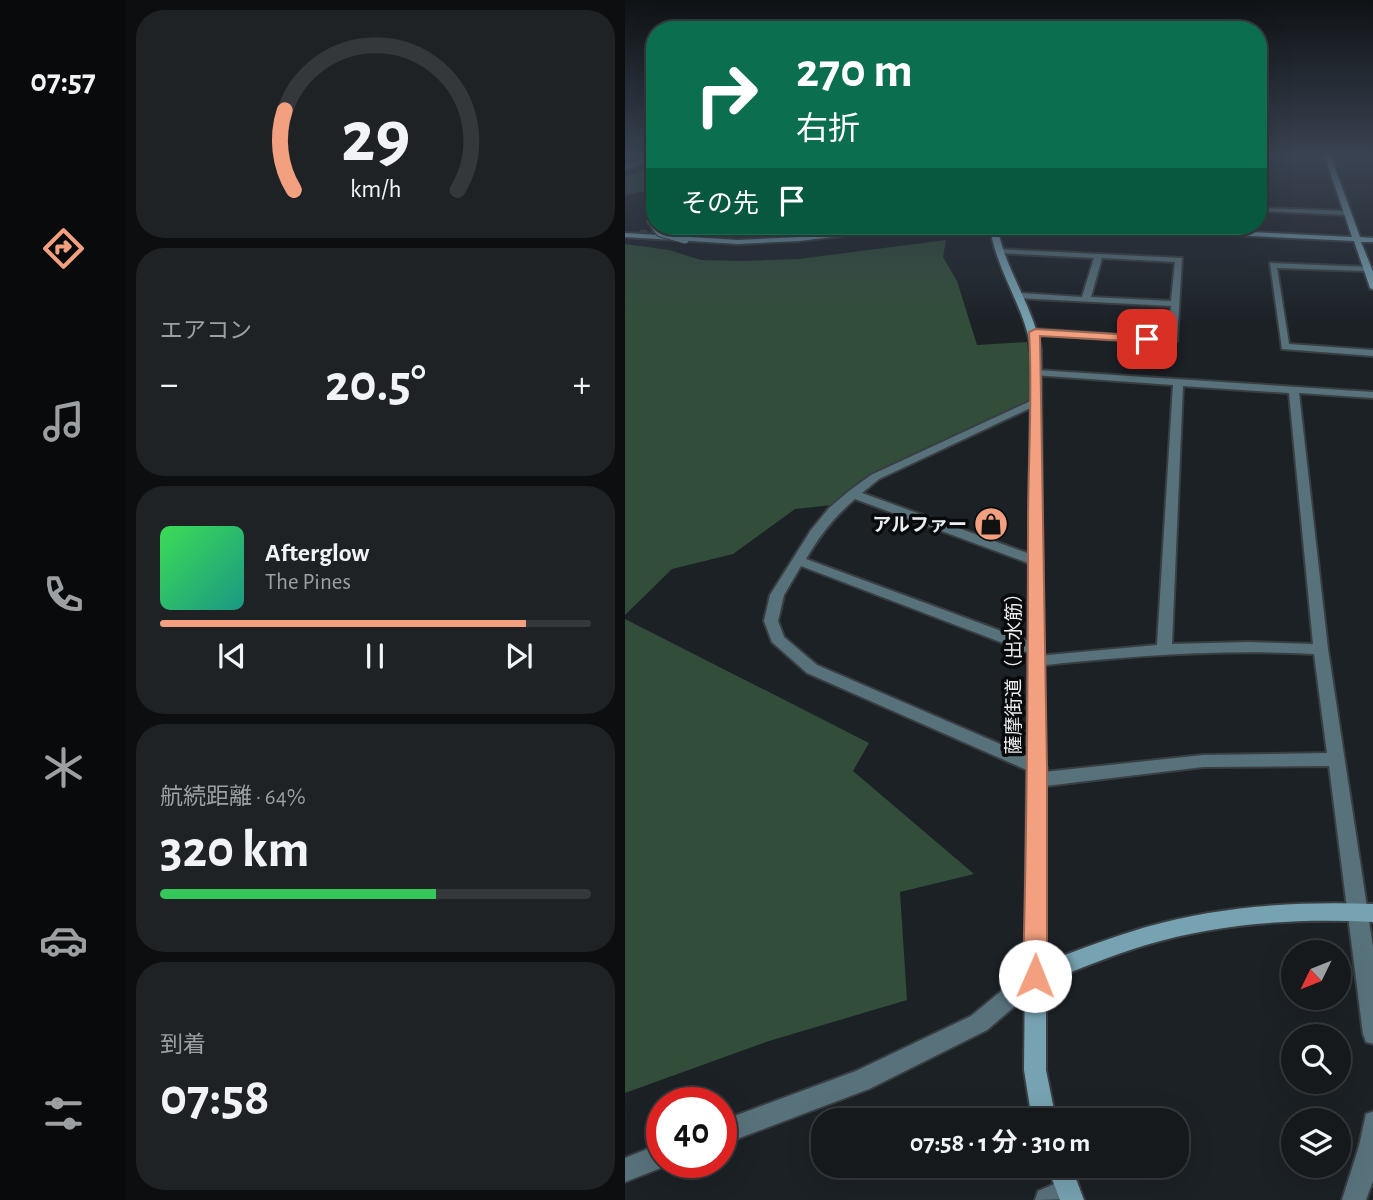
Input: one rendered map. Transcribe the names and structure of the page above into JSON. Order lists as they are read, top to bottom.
{
  "streets": {
    "street": ["薩摩街道（出水筋）"]
  },
  "places": {
    "shop": ["アルファー"]
  },
  "north": "bottom left",
  "page": {
    "tabs": "07:57",
    "turn": ["270 m", "右折"],
    "then": "その先",
    "tile": [
      "エアコン",
      ["航続距離 · 64%", "320 km"],
      ["到着", "07:58"]
    ],
    "heat": ["−", "20.5°", "+"],
    "song": ["Afterglow", "The Pines"],
    "limit": "40",
    "trip": "07:58 · 1 分 · 310 m",
    "gauge": ["29", "km/h"]
  }
}
